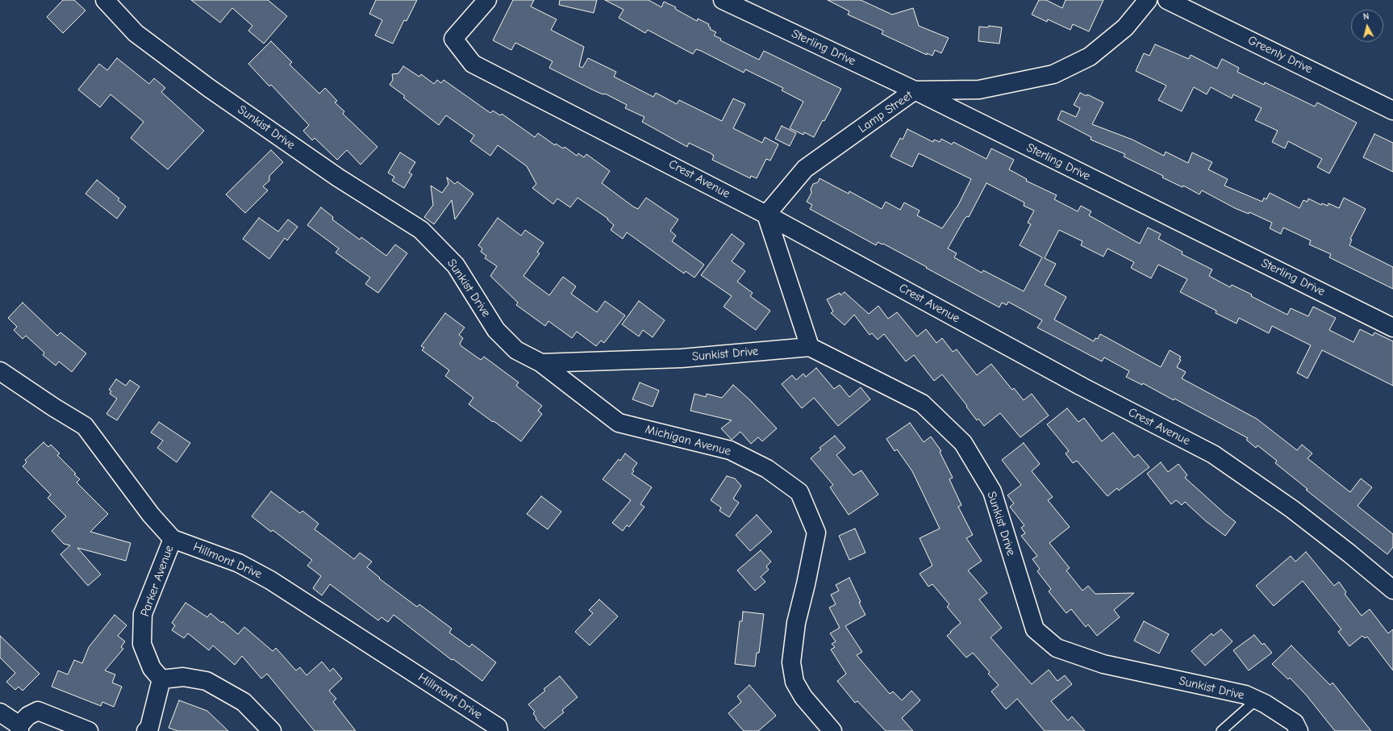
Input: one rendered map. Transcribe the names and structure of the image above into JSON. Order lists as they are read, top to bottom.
{
  "streets": {
    "street": [
      "Sterling Drive",
      "Greenly Drive",
      "Lamp Street",
      "Sunkist Drive",
      "Crest Avenue",
      "Michigan Avenue",
      "Hillmont Drive",
      "Parker Avenue"
    ]
  },
  "crossings": [
    ["Sterling Drive", "Lamp Street"],
    ["Lamp Street", "Crest Avenue"],
    ["Sunkist Drive", "Michigan Avenue"],
    ["Hillmont Drive", "Parker Avenue"]
  ],
  "north": "top"
}
